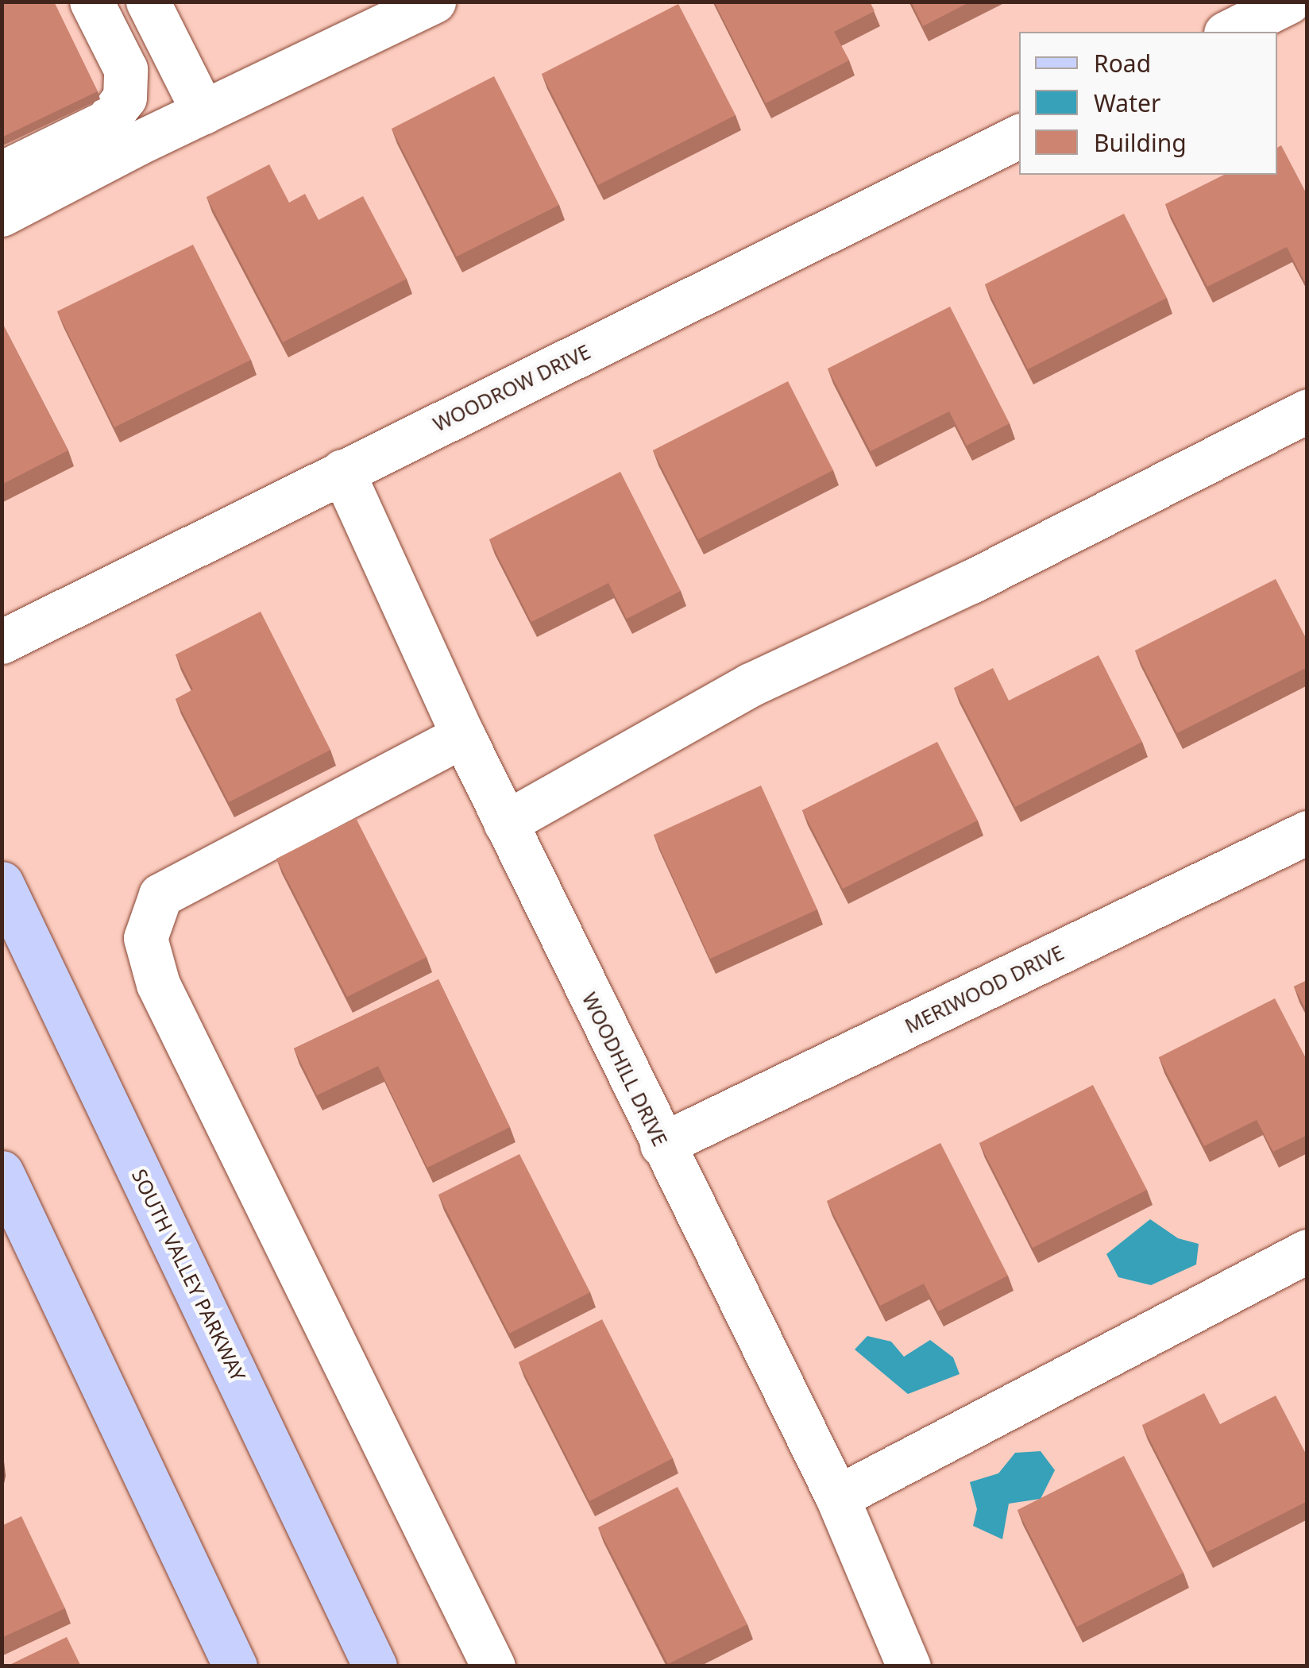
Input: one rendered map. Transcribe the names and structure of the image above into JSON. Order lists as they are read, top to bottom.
{
  "streets": {
    "main road": ["SOUTH VALLEY PARKWAY"],
    "street": ["WOODROW DRIVE", "MERIWOOD DRIVE", "WOODHILL DRIVE"]
  },
  "crossings": [
    ["WOODROW DRIVE", "WOODHILL DRIVE"],
    ["MERIWOOD DRIVE", "WOODHILL DRIVE"]
  ],
  "legend": ["Road", "Water", "Building"]
}
